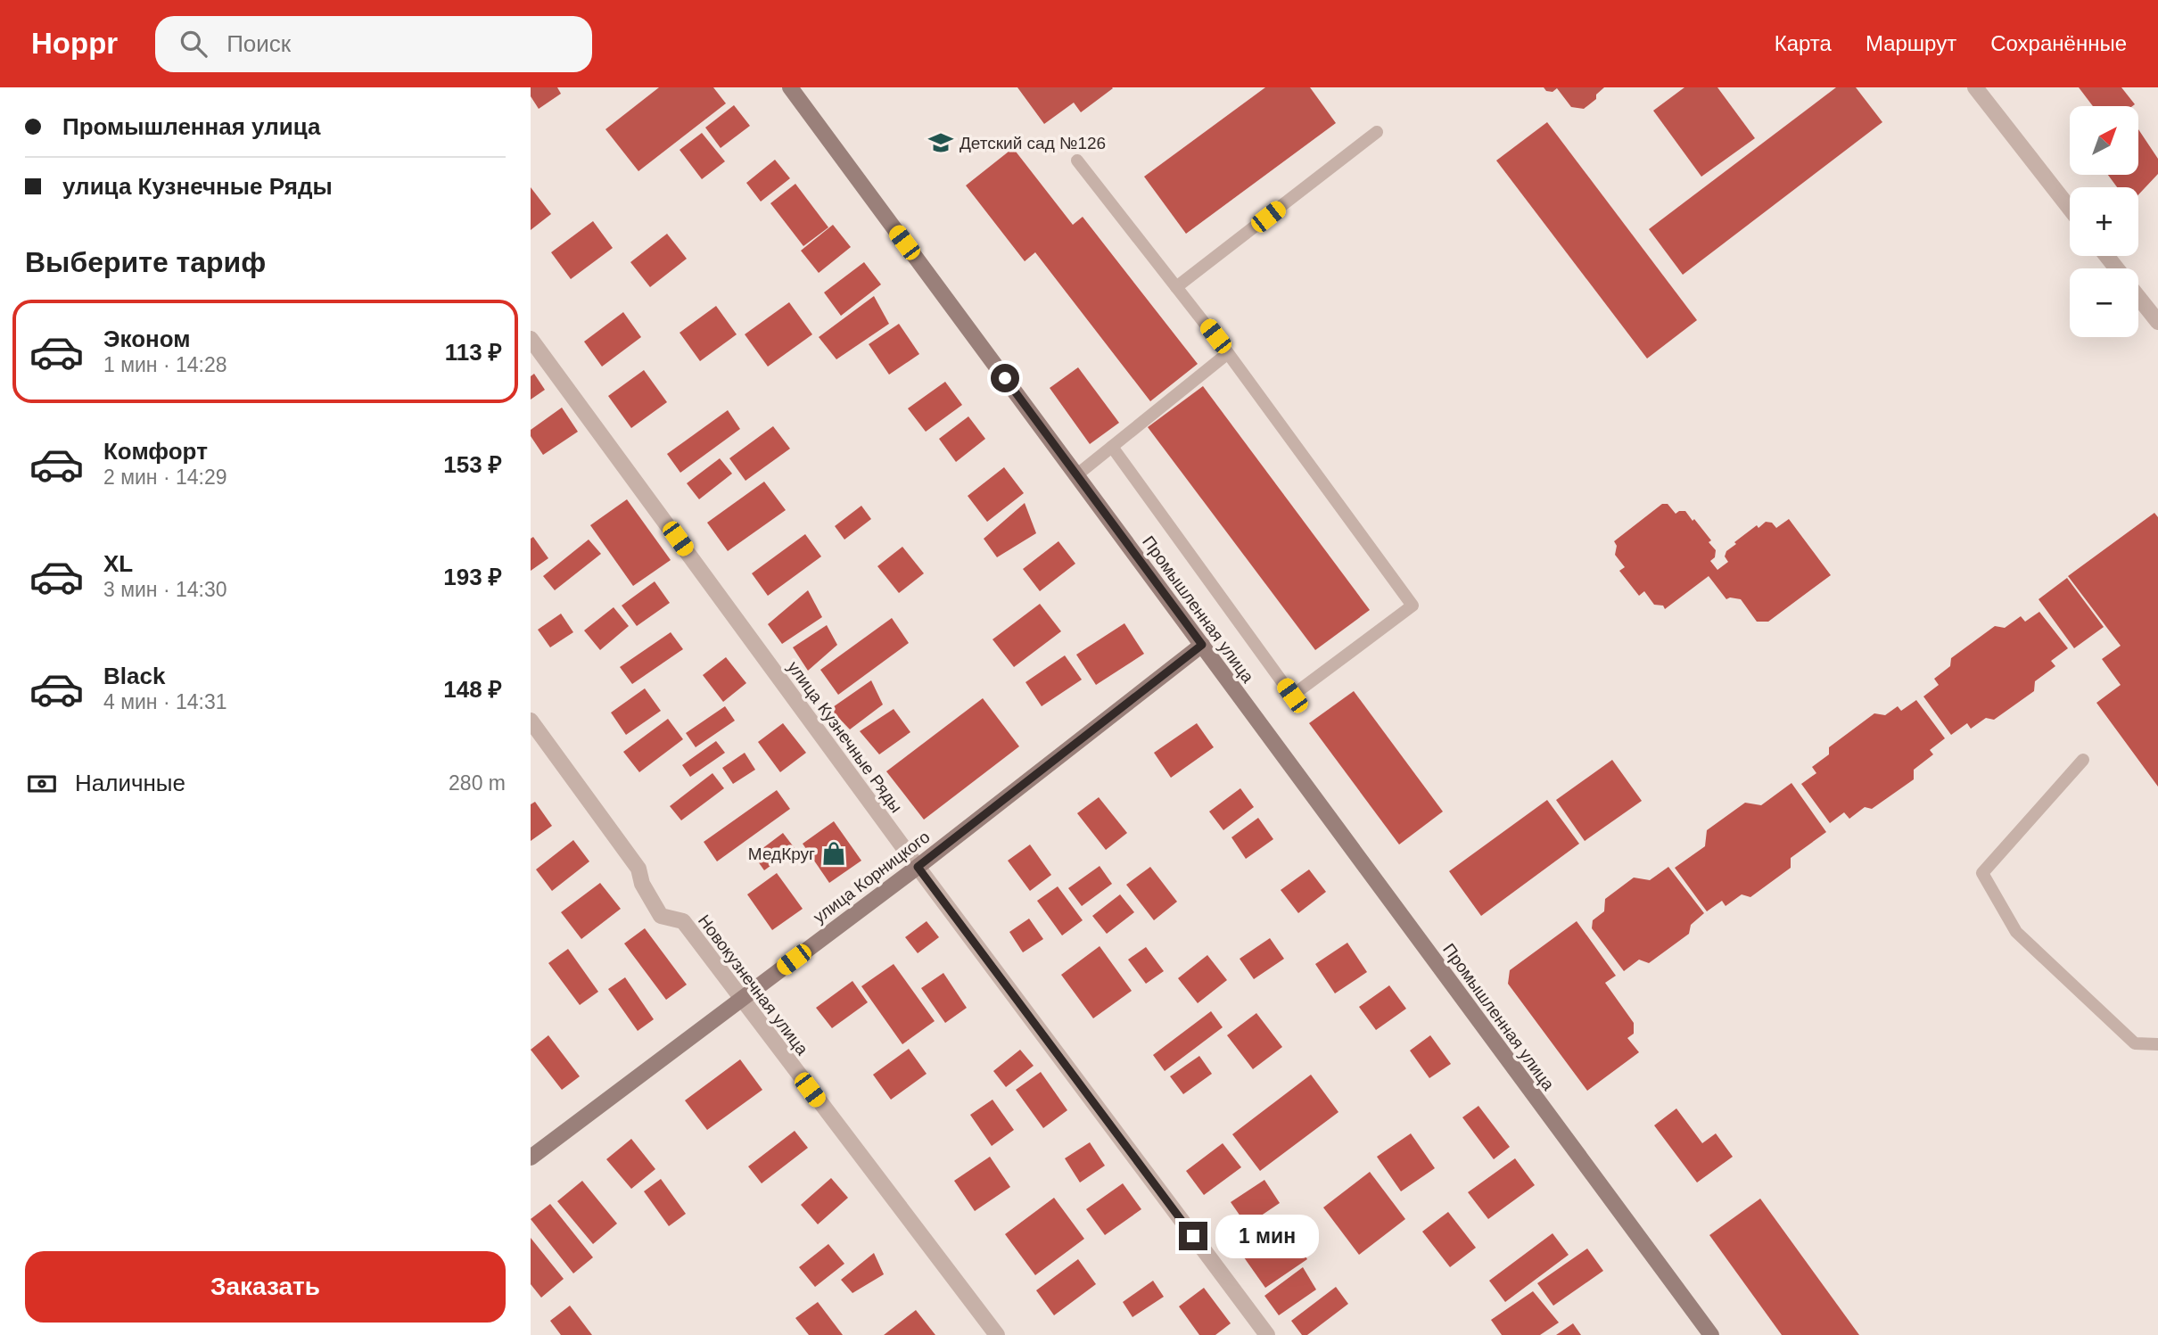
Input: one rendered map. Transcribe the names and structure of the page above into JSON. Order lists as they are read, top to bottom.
{
  "streets": {
    "main road": ["Промышленная улица", "улица Корницкого"],
    "street": ["улица Кузнечные Ряды", "Новокузнечная улица"]
  },
  "crossings": [
    ["Промышленная улица", "улица Корницкого"],
    ["улица Кузнечные Ряды", "улица Корницкого"],
    ["улица Корницкого", "Новокузнечная улица"]
  ],
  "places": {
    "school or university": ["Детский сад №126"],
    "shop": ["МедКруг"]
  },
  "north": "top right",
  "page": {
    "header": "Hoppr",
    "search": "Поиск",
    "nav": ["Карта", "Маршрут", "Сохранённые"],
    "banner": ["Промышленная улица", "улица Кузнечные Ряды"],
    "map_buttons": ["+", "−"],
    "heading": "Выберите тариф",
    "list": [
      {
        "name": "Эконом",
        "note": "1 мин · 14:28",
        "value": "113 ₽"
      },
      {
        "name": "Комфорт",
        "note": "2 мин · 14:29",
        "value": "153 ₽"
      },
      {
        "name": "XL",
        "note": "3 мин · 14:30",
        "value": "193 ₽"
      },
      {
        "name": "Black",
        "note": "4 мин · 14:31",
        "value": "148 ₽"
      }
    ],
    "pay": ["Наличные", "280 m"],
    "bubble": "1 мин",
    "buttons": "Заказать"
  }
}
